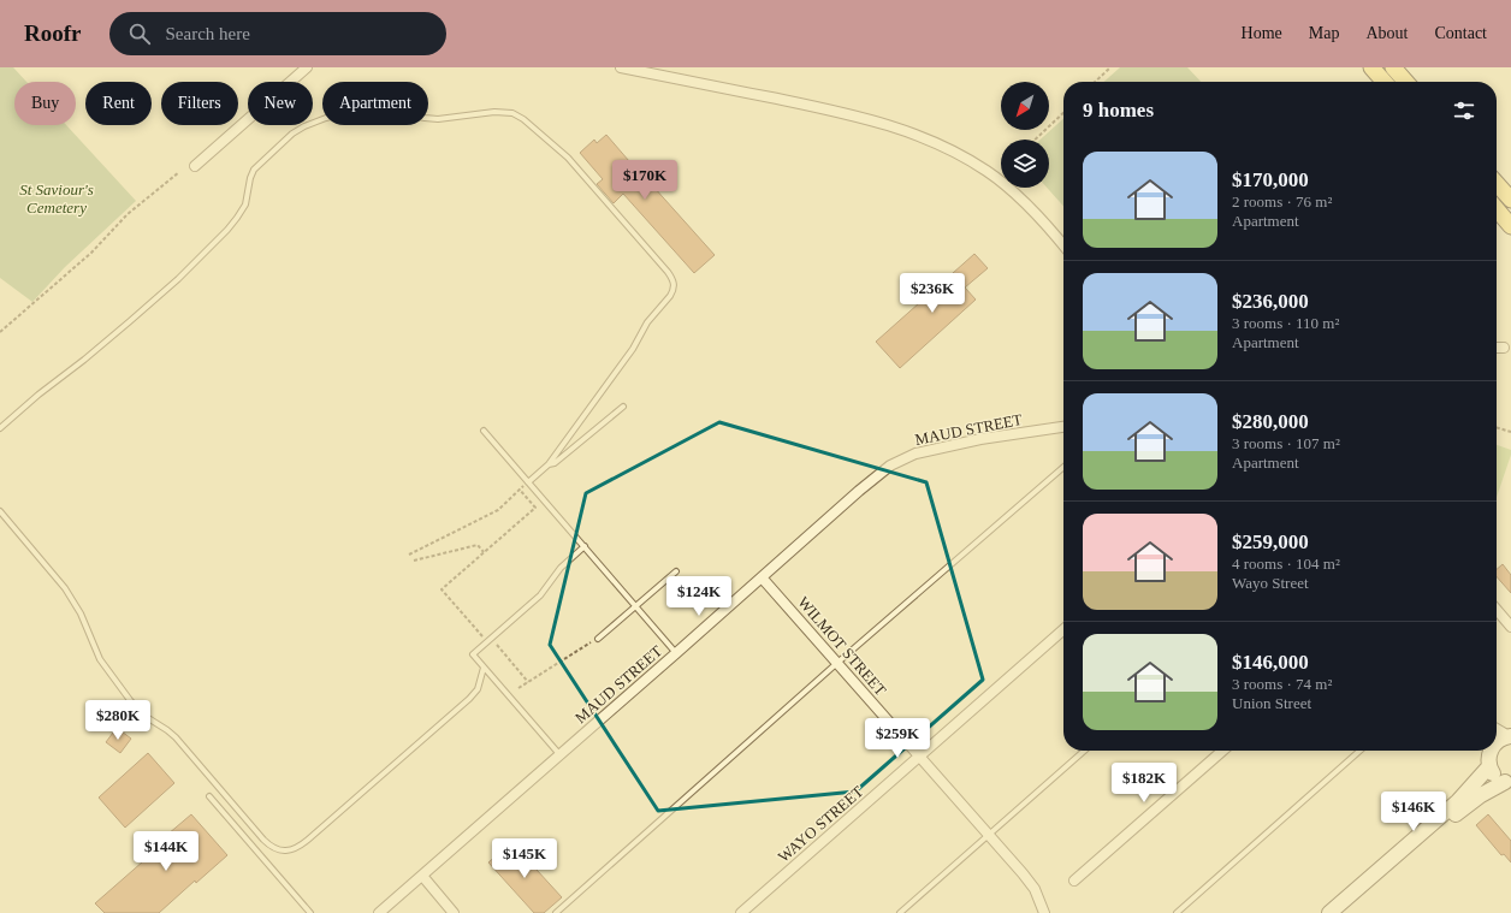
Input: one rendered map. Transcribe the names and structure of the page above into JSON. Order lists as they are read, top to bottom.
{
  "streets": {
    "street": ["MAUD STREET", "WILMOT STREET", "WAYO STREET"]
  },
  "crossings": [
    ["MAUD STREET", "WILMOT STREET"],
    ["WILMOT STREET", "WAYO STREET"]
  ],
  "parks": ["St Saviour's Cemetery"],
  "north": "bottom left",
  "page": {
    "header": "Roofr",
    "search": "Search here",
    "nav": [
      "Home",
      "Map",
      "About",
      "Contact"
    ],
    "chip": [
      "Buy",
      "Rent",
      "Filters",
      "New",
      "Apartment"
    ],
    "heading": "9 homes",
    "list": [
      {
        "name": "$170,000",
        "note": "2 rooms · 76 m² · Apartment"
      },
      {
        "name": "$236,000",
        "note": "3 rooms · 110 m² · Apartment"
      },
      {
        "name": "$280,000",
        "note": "3 rooms · 107 m² · Apartment"
      },
      {
        "name": "$259,000",
        "note": "4 rooms · 104 m² · Wayo Street"
      },
      {
        "name": "$146,000",
        "note": "3 rooms · 74 m² · Union Street"
      }
    ],
    "price": [
      "$170K",
      "$236K",
      "$124K",
      "$280K",
      "$259K",
      "$182K",
      "$146K",
      "$144K",
      "$145K"
    ]
  }
}
